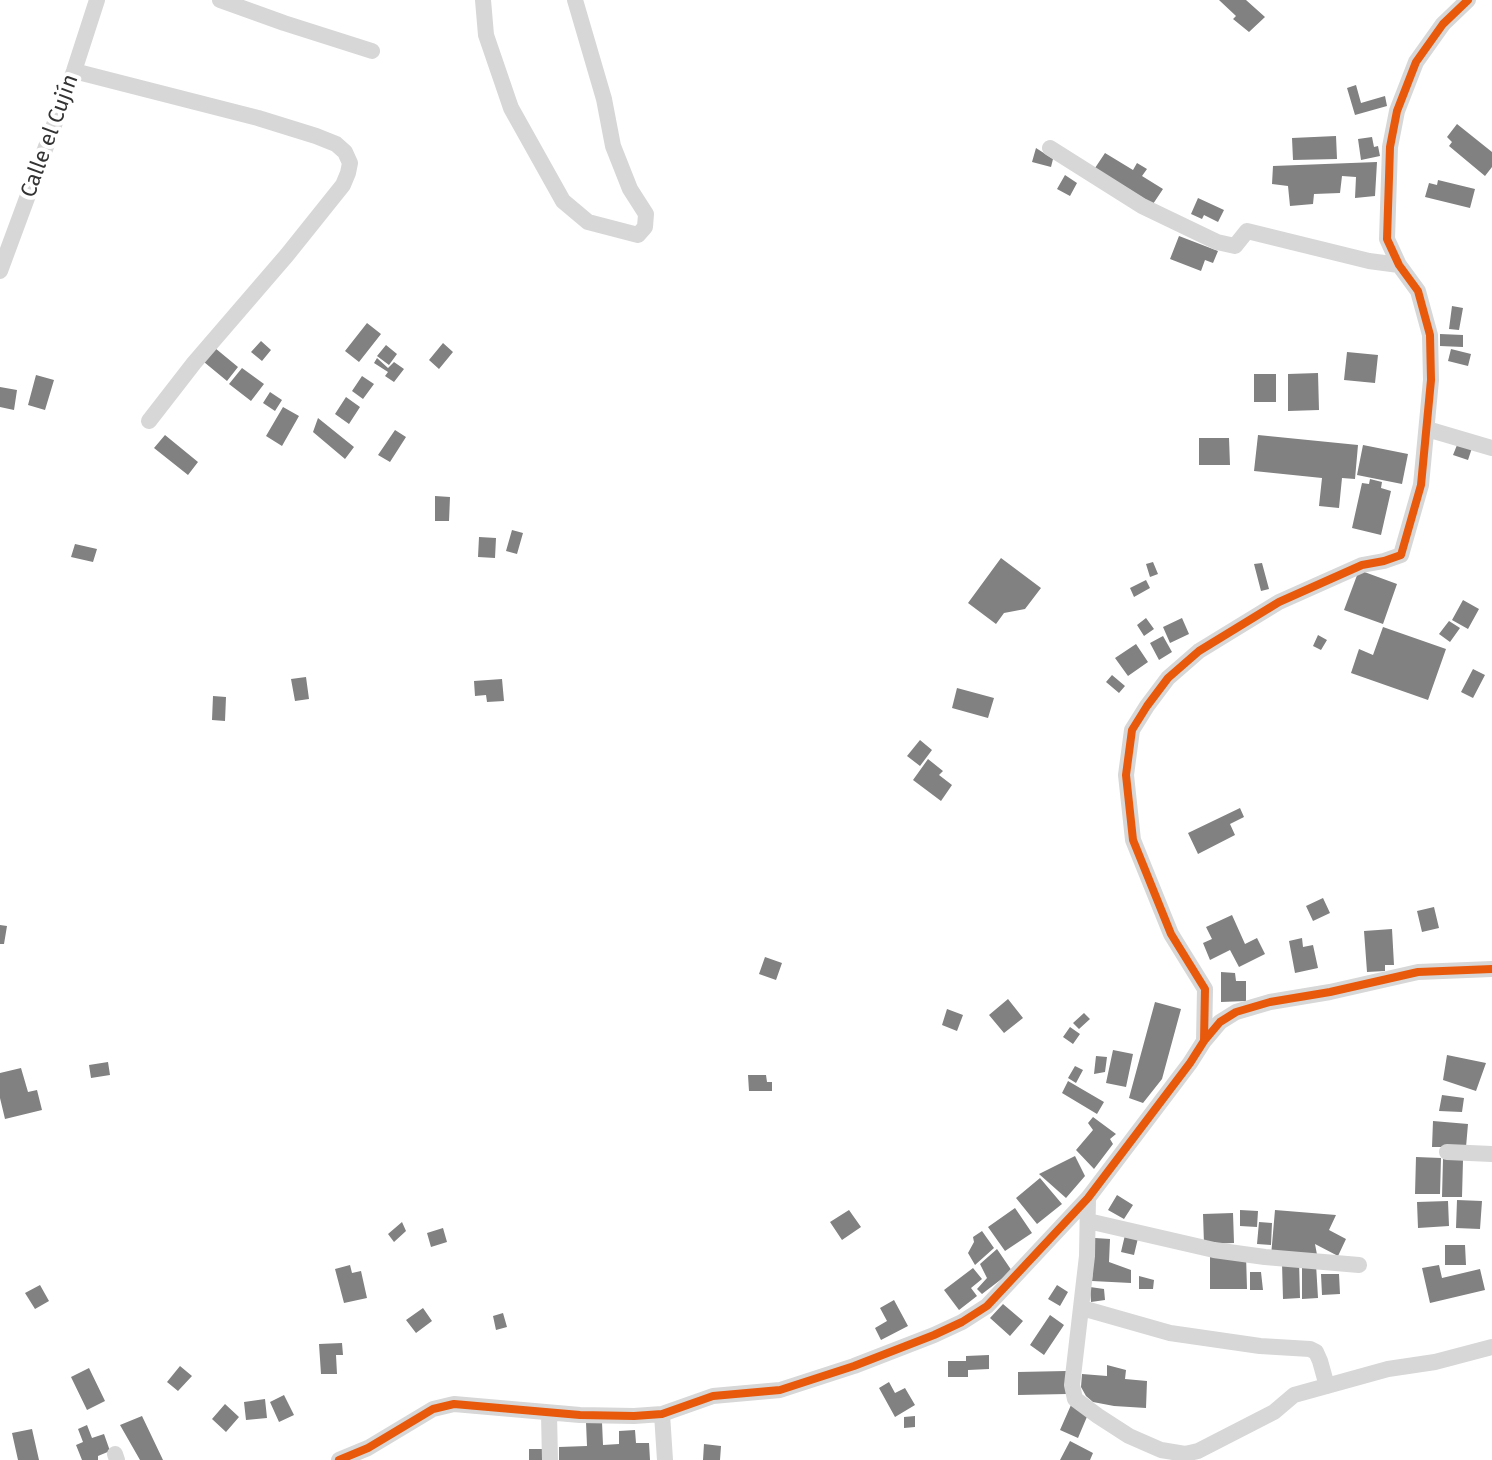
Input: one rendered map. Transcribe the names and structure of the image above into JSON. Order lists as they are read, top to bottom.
{
  "streets": {
    "street": ["Calle el Cujín"]
  }
}
